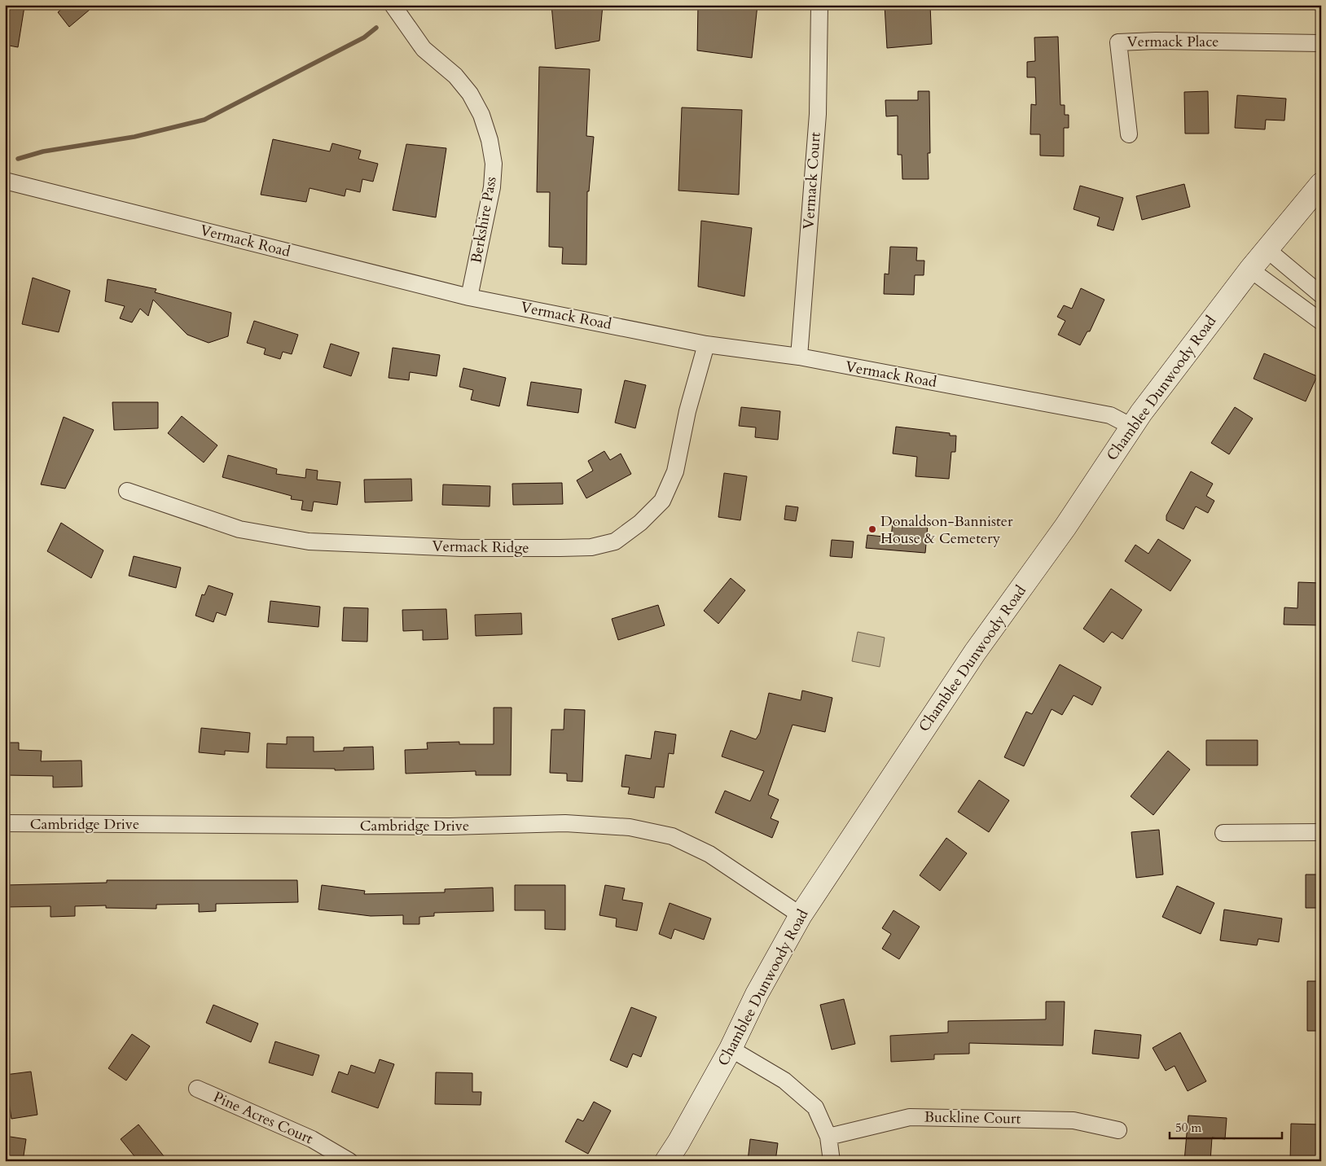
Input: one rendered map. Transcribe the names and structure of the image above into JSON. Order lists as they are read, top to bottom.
{
  "streets": {
    "street": [
      "Vermack Place",
      "Vermack Court",
      "Berkshire Pass",
      "Vermack Road",
      "Chamblee Dunwoody Road",
      "Vermack Ridge",
      "Cambridge Drive",
      "Pine Acres Court",
      "Buckline Court"
    ]
  },
  "crossings": [
    ["Vermack Court", "Vermack Road"],
    ["Berkshire Pass", "Vermack Road"],
    ["Vermack Road", "Chamblee Dunwoody Road"],
    ["Vermack Road", "Vermack Ridge"],
    ["Chamblee Dunwoody Road", "Cambridge Drive"]
  ],
  "places": ["Donaldson-Bannister House & Cemetery"],
  "scale_bar": "50 m"
}
